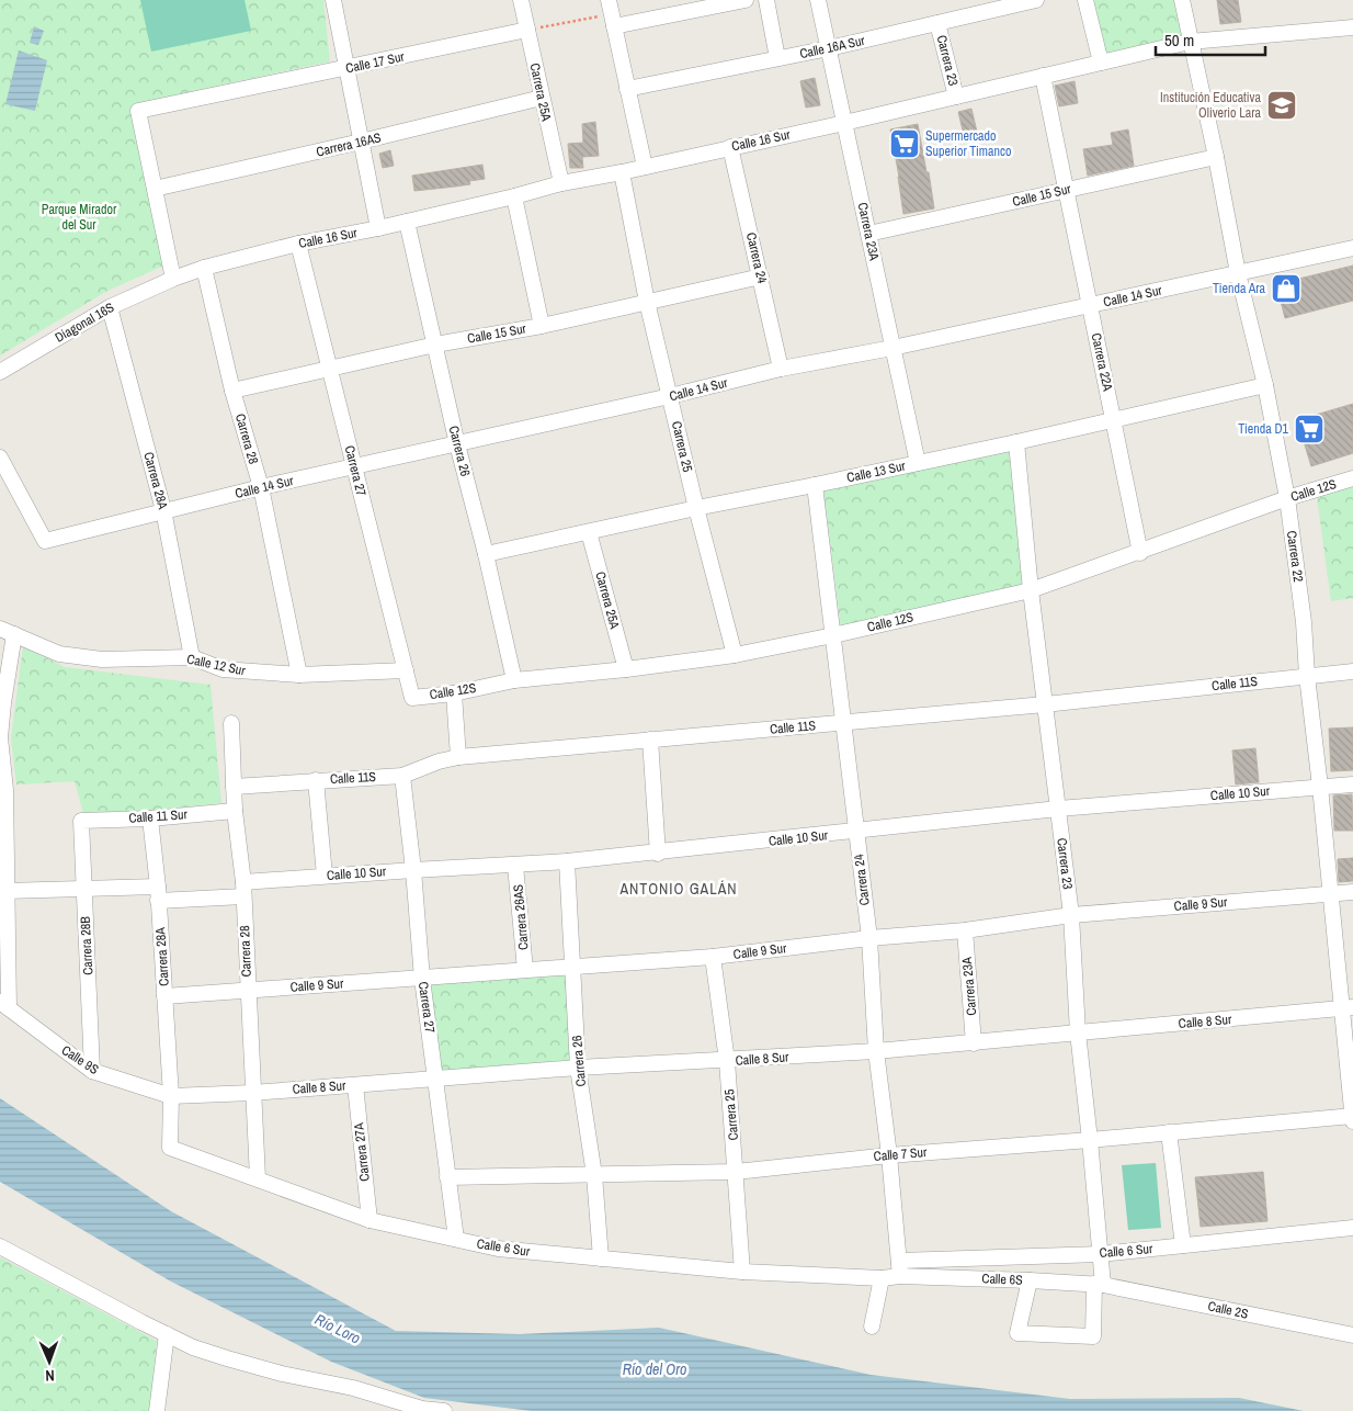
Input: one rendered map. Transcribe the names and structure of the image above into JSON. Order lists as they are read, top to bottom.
{
  "streets": {
    "street": [
      "Calle 16A Sur",
      "Carrera 23",
      "Calle 17 Sur",
      "Carrera 25A",
      "Calle 16 Sur",
      "Carrera 16AS",
      "Calle 15 Sur",
      "Carrera 23A",
      "Carrera 24",
      "Calle 14 Sur",
      "Diagonal 16S",
      "Carrera 22A",
      "Carrera 28",
      "Carrera 25",
      "Carrera 26",
      "Carrera 27",
      "Calle 13 Sur",
      "Carrera 28A",
      "Calle 12S",
      "Carrera 22",
      "Calle 12 Sur",
      "Calle 11S",
      "Calle 10 Sur",
      "Calle 11 Sur",
      "Calle 9 Sur",
      "Carrera 26AS",
      "Carrera 28B",
      "Calle 8 Sur",
      "Calle 9S",
      "Carrera 27A",
      "Calle 7 Sur",
      "Calle 6 Sur",
      "Calle 6S",
      "Calle 2S"
    ]
  },
  "crossings": [
    ["Calle 16A Sur", "Carrera 23"],
    ["Calle 16A Sur", "Carrera 23A"],
    ["Carrera 23", "Calle 16 Sur"],
    ["Carrera 23", "Calle 13 Sur"],
    ["Carrera 23", "Calle 12S"],
    ["Carrera 23", "Calle 11S"],
    ["Carrera 23", "Calle 10 Sur"],
    ["Carrera 23", "Calle 9 Sur"],
    ["Carrera 23", "Calle 8 Sur"],
    ["Carrera 23", "Calle 7 Sur"],
    ["Carrera 23", "Calle 6 Sur"],
    ["Carrera 23", "Calle 6S"],
    ["Carrera 23", "Calle 2S"],
    ["Calle 17 Sur", "Carrera 25A"],
    ["Calle 17 Sur", "Carrera 16AS"],
    ["Carrera 25A", "Calle 16 Sur"],
    ["Carrera 25A", "Carrera 16AS"],
    ["Carrera 25A", "Calle 13 Sur"],
    ["Carrera 25A", "Calle 12S"],
    ["Calle 16 Sur", "Carrera 23A"],
    ["Calle 16 Sur", "Carrera 24"],
    ["Calle 16 Sur", "Diagonal 16S"],
    ["Calle 16 Sur", "Carrera 22A"],
    ["Calle 16 Sur", "Carrera 28"],
    ["Calle 16 Sur", "Carrera 25"],
    ["Calle 16 Sur", "Carrera 26"],
    ["Calle 16 Sur", "Carrera 27"],
    ["Calle 16 Sur", "Carrera 22"],
    ["Calle 15 Sur", "Carrera 23A"],
    ["Calle 15 Sur", "Carrera 24"],
    ["Calle 15 Sur", "Carrera 22A"],
    ["Calle 15 Sur", "Carrera 28"],
    ["Calle 15 Sur", "Carrera 25"],
    ["Calle 15 Sur", "Carrera 26"],
    ["Calle 15 Sur", "Carrera 27"],
    ["Calle 15 Sur", "Carrera 22"],
    ["Carrera 23A", "Calle 14 Sur"],
    ["Carrera 23A", "Calle 13 Sur"],
    ["Carrera 23A", "Calle 9 Sur"],
    ["Carrera 23A", "Calle 8 Sur"],
    ["Carrera 24", "Calle 14 Sur"],
    ["Carrera 24", "Calle 13 Sur"],
    ["Carrera 24", "Calle 12S"],
    ["Carrera 24", "Calle 11S"],
    ["Carrera 24", "Calle 10 Sur"],
    ["Carrera 24", "Calle 9 Sur"],
    ["Carrera 24", "Calle 8 Sur"],
    ["Carrera 24", "Calle 7 Sur"],
    ["Carrera 24", "Calle 6 Sur"],
    ["Carrera 24", "Calle 6S"],
    ["Calle 14 Sur", "Carrera 22A"],
    ["Calle 14 Sur", "Carrera 28"],
    ["Calle 14 Sur", "Carrera 25"],
    ["Calle 14 Sur", "Carrera 26"],
    ["Calle 14 Sur", "Carrera 27"],
    ["Calle 14 Sur", "Carrera 28A"],
    ["Calle 14 Sur", "Carrera 22"],
    ["Diagonal 16S", "Carrera 28A"],
    ["Carrera 22A", "Calle 13 Sur"],
    ["Carrera 22A", "Calle 12S"],
    ["Carrera 28", "Calle 12 Sur"],
    ["Carrera 28", "Calle 11S"],
    ["Carrera 28", "Calle 10 Sur"],
    ["Carrera 28", "Calle 11 Sur"],
    ["Carrera 28", "Calle 9 Sur"],
    ["Carrera 28", "Calle 8 Sur"],
    ["Carrera 28", "Calle 6 Sur"],
    ["Carrera 25", "Calle 13 Sur"],
    ["Carrera 25", "Calle 12S"],
    ["Carrera 25", "Calle 9 Sur"],
    ["Carrera 25", "Calle 8 Sur"],
    ["Carrera 25", "Calle 7 Sur"],
    ["Carrera 25", "Calle 6 Sur"],
    ["Carrera 26", "Calle 13 Sur"],
    ["Carrera 26", "Calle 12S"],
    ["Carrera 26", "Calle 10 Sur"],
    ["Carrera 26", "Calle 9 Sur"],
    ["Carrera 26", "Calle 8 Sur"],
    ["Carrera 26", "Calle 7 Sur"],
    ["Carrera 26", "Calle 6 Sur"],
    ["Carrera 27", "Calle 12S"],
    ["Carrera 27", "Calle 12 Sur"],
    ["Carrera 27", "Calle 11S"],
    ["Carrera 27", "Calle 10 Sur"],
    ["Carrera 27", "Calle 9 Sur"],
    ["Carrera 27", "Calle 8 Sur"],
    ["Carrera 27", "Calle 7 Sur"],
    ["Carrera 27", "Calle 6 Sur"],
    ["Calle 13 Sur", "Carrera 22"],
    ["Carrera 28A", "Calle 12 Sur"],
    ["Carrera 28A", "Calle 10 Sur"],
    ["Carrera 28A", "Calle 11 Sur"],
    ["Carrera 28A", "Calle 9 Sur"],
    ["Carrera 28A", "Calle 8 Sur"],
    ["Carrera 28A", "Calle 9S"],
    ["Carrera 28A", "Calle 6 Sur"],
    ["Calle 12S", "Carrera 22"],
    ["Carrera 22", "Calle 11S"],
    ["Carrera 22", "Calle 10 Sur"],
    ["Carrera 22", "Calle 9 Sur"],
    ["Carrera 22", "Calle 8 Sur"],
    ["Carrera 22", "Calle 7 Sur"],
    ["Calle 10 Sur", "Carrera 26AS"],
    ["Calle 10 Sur", "Carrera 28B"],
    ["Calle 11 Sur", "Carrera 28B"],
    ["Calle 9 Sur", "Carrera 26AS"],
    ["Carrera 28B", "Calle 9S"],
    ["Calle 8 Sur", "Calle 9S"],
    ["Calle 8 Sur", "Carrera 27A"],
    ["Calle 8 Sur", "Calle 6 Sur"],
    ["Calle 9S", "Calle 6 Sur"],
    ["Carrera 27A", "Calle 6 Sur"],
    ["Calle 6 Sur", "Calle 6S"],
    ["Calle 6S", "Calle 2S"]
  ],
  "districts": ["ANTONIO GALÁN"],
  "water": ["Río Loro", "Río del Oro"],
  "parks": ["Parque Mirador del Sur"],
  "places": {
    "school or university": ["Institución Educativa Oliverio Lara"],
    "supermarket": ["Supermercado Superior Timanco", "Tienda D1"],
    "shop": ["Tienda Ara"]
  },
  "scale_bar": "50 m",
  "north": "bottom"
}
